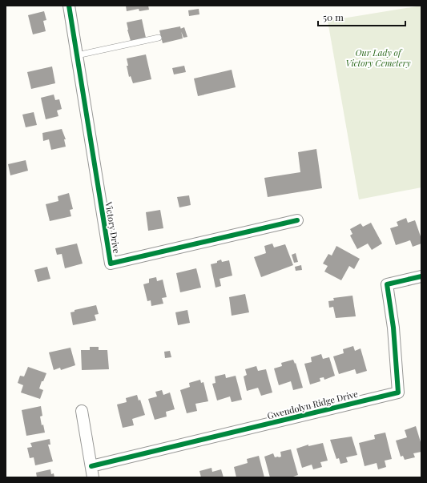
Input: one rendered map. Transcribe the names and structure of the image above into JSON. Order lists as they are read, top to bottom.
{
  "streets": {
    "street": ["Victory Drive", "Gwendolyn Ridge Drive"]
  },
  "parks": ["Our Lady of Victory Cemetery"],
  "scale_bar": "50 m"
}
